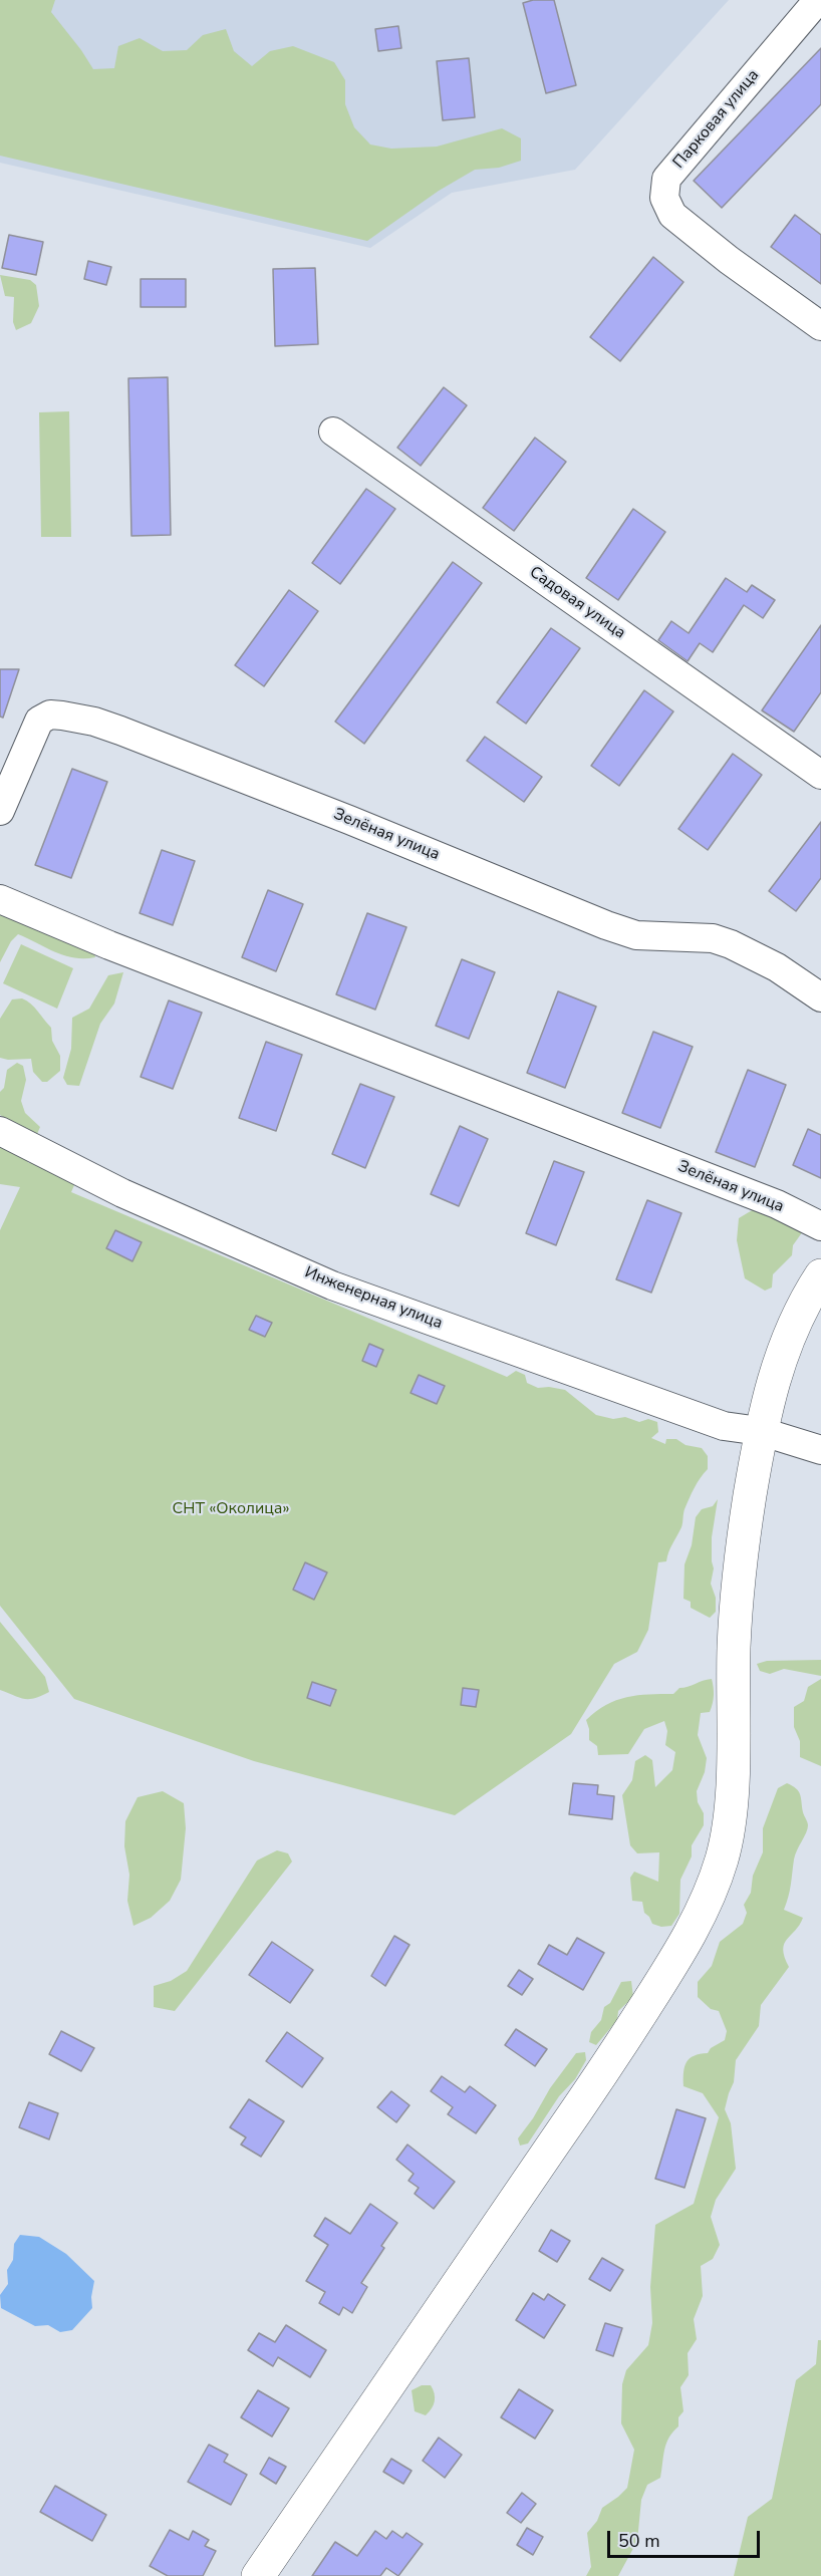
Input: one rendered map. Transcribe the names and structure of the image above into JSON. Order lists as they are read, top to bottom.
{
  "streets": {
    "street": [
      "Парковая улица",
      "Садовая улица",
      "Зелёная улица",
      "Инженерная улица"
    ]
  },
  "parks": ["СНТ «Околица»"],
  "scale_bar": "50 m"
}
